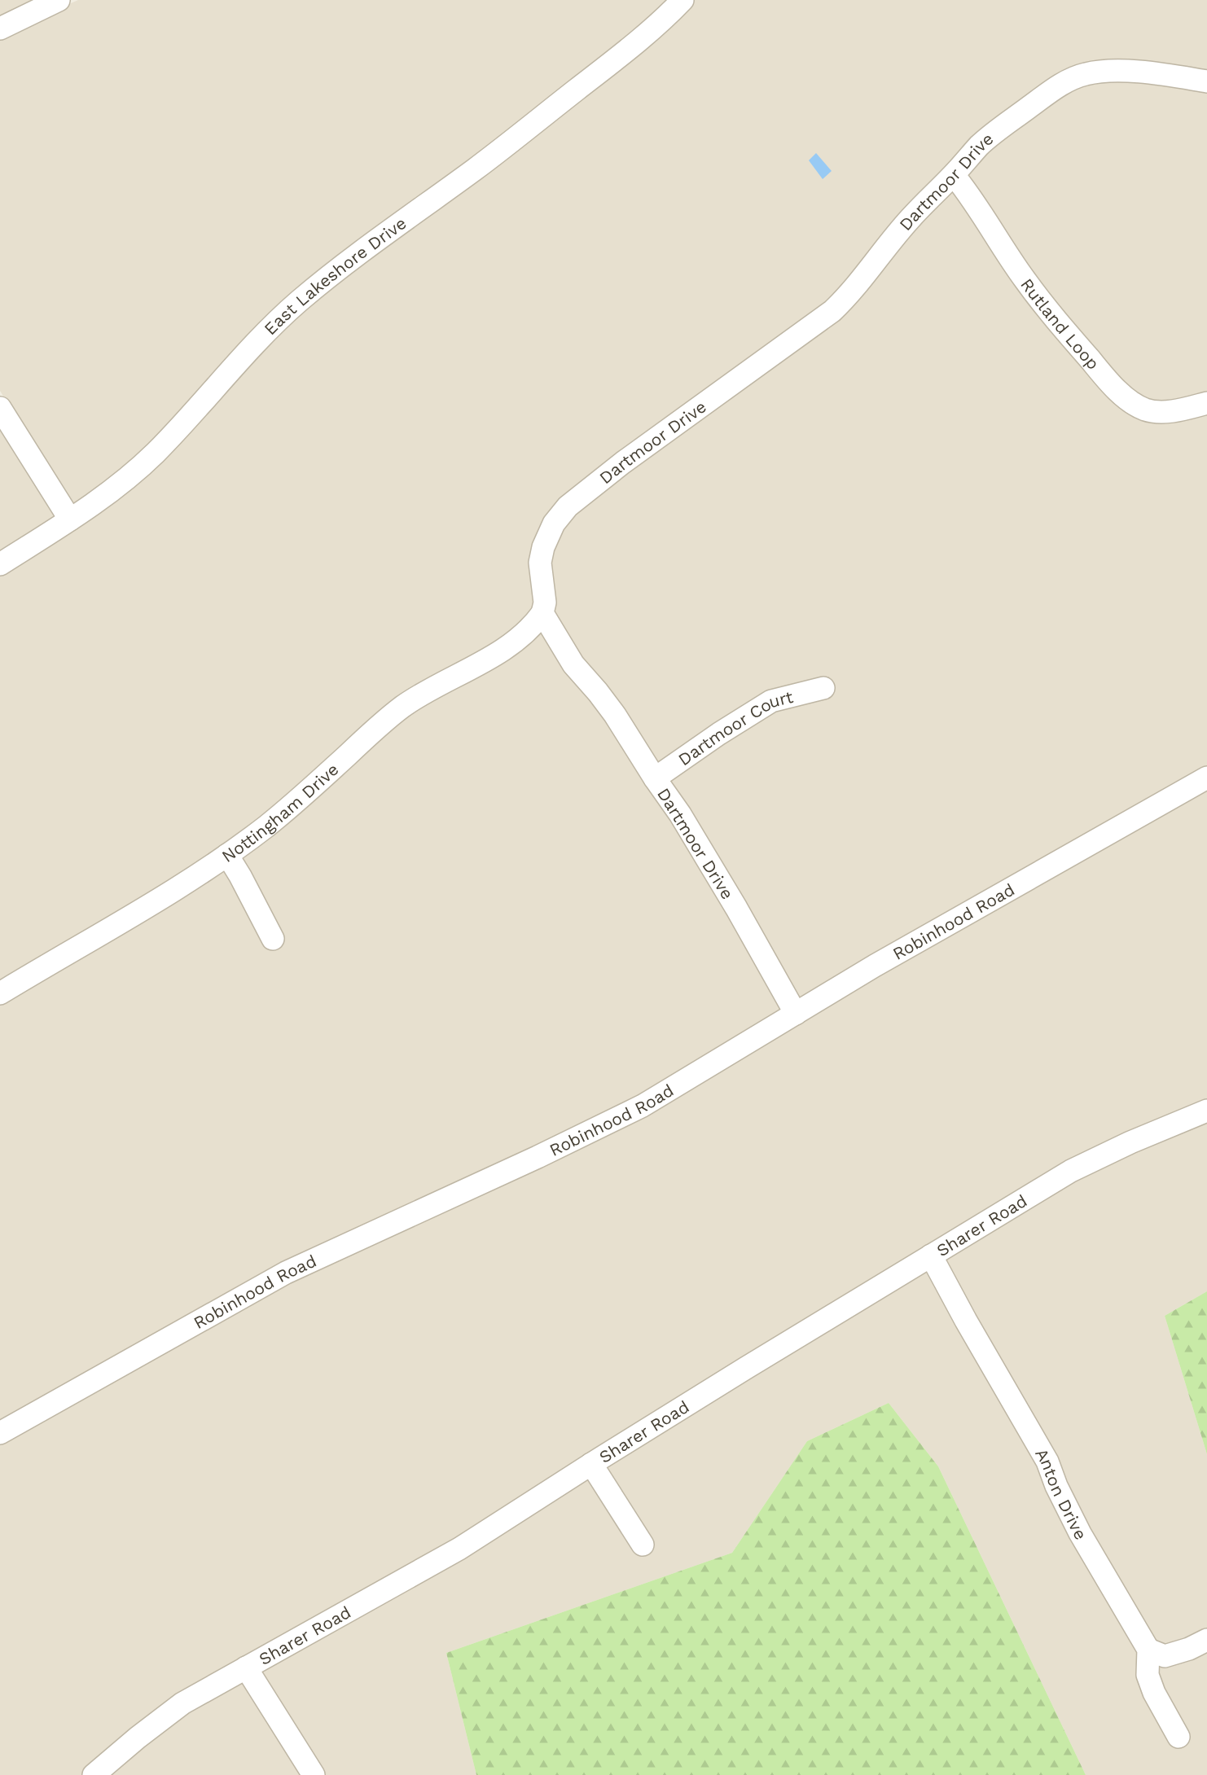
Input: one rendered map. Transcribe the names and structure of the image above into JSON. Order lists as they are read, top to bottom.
{
  "streets": {
    "street": [
      "Dartmoor Drive",
      "East Lakeshore Drive",
      "Rutland Loop",
      "Dartmoor Court",
      "Nottingham Drive",
      "Robinhood Road",
      "Sharer Road",
      "Anton Drive"
    ]
  },
  "crossings": [
    ["Dartmoor Drive", "Rutland Loop"],
    ["Dartmoor Drive", "Dartmoor Court"],
    ["Dartmoor Drive", "Nottingham Drive"],
    ["Dartmoor Drive", "Robinhood Road"],
    ["Sharer Road", "Anton Drive"]
  ]
}
